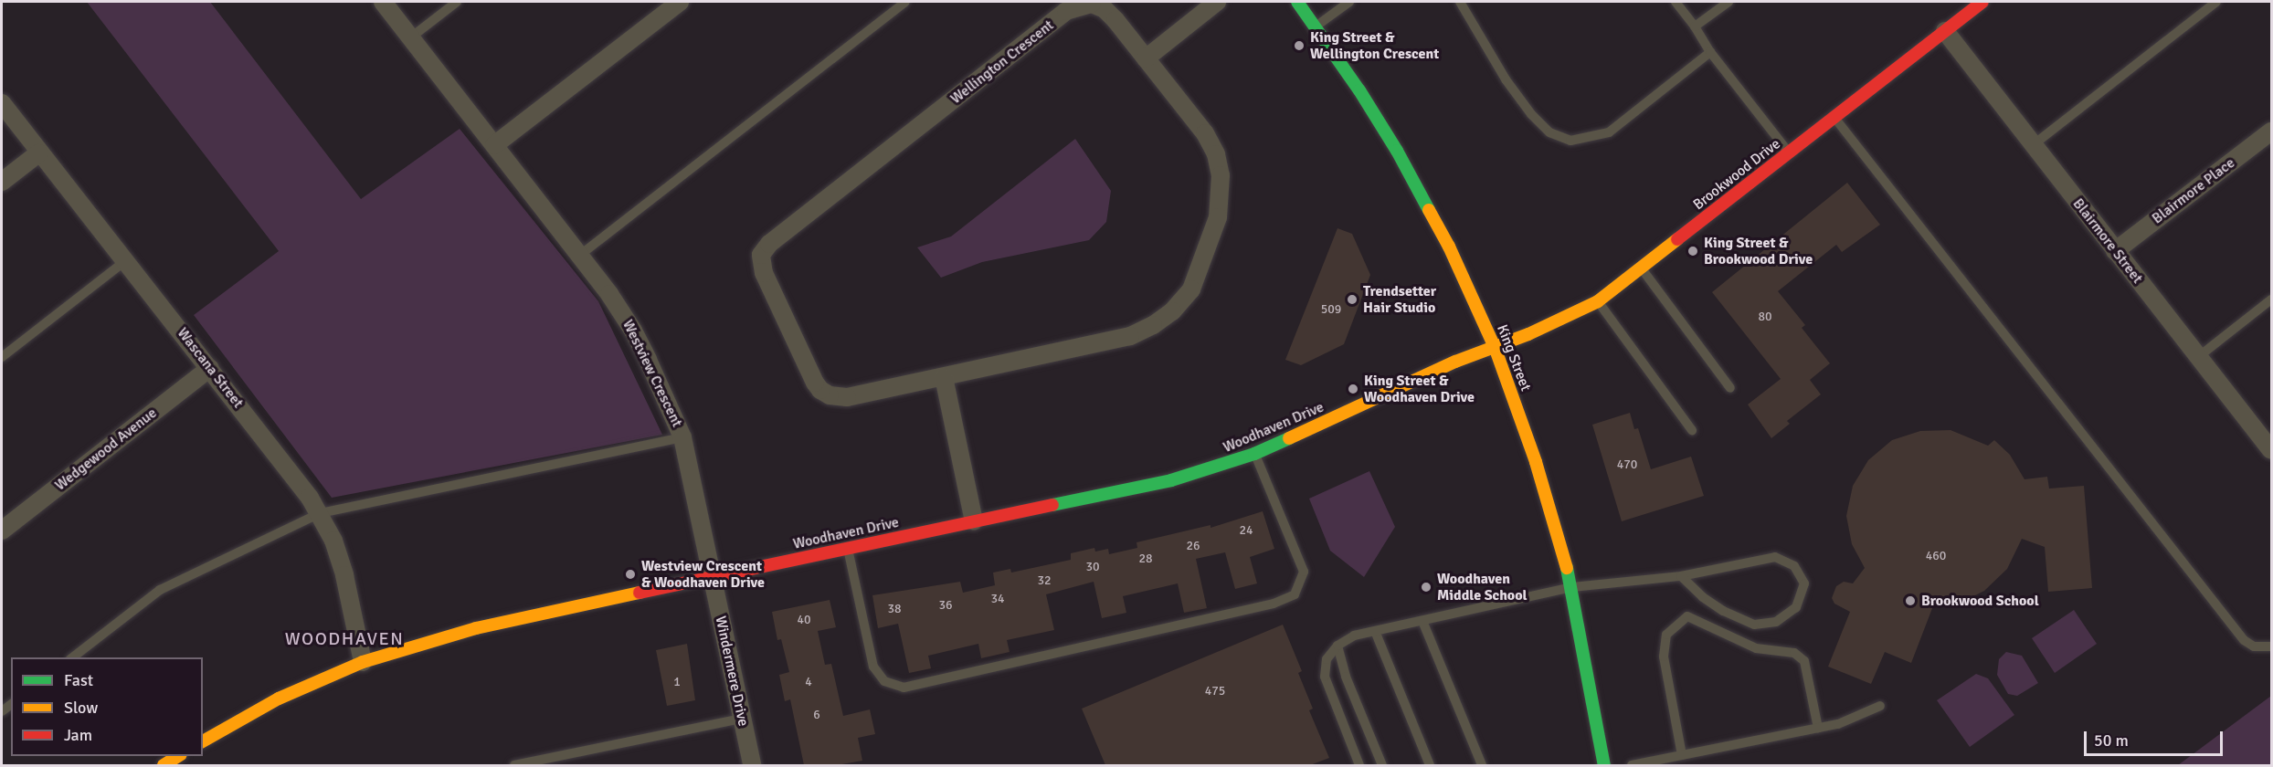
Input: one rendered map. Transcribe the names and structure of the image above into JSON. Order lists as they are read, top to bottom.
{
  "streets": {
    "street": [
      "Wellington Crescent",
      "Brookwood Drive",
      "Blairmore Place",
      "Blairmore Street",
      "King Street",
      "Wascana Street",
      "Westview Crescent",
      "Woodhaven Drive",
      "Wedgewood Avenue",
      "Windermere Drive"
    ]
  },
  "crossings": [
    ["Brookwood Drive", "Blairmore Street"],
    ["Brookwood Drive", "King Street"],
    ["Brookwood Drive", "Woodhaven Drive"],
    ["Blairmore Place", "Blairmore Street"],
    ["King Street", "Woodhaven Drive"],
    ["Wascana Street", "Woodhaven Drive"],
    ["Wascana Street", "Wedgewood Avenue"],
    ["Westview Crescent", "Woodhaven Drive"],
    ["Westview Crescent", "Windermere Drive"],
    ["Woodhaven Drive", "Windermere Drive"]
  ],
  "districts": ["WOODHAVEN"],
  "places": [
    "King Street & Wellington Crescent",
    "King Street & Brookwood Drive",
    "Trendsetter Hair Studio",
    "King Street & Woodhaven Drive",
    "Westview Crescent & Woodhaven Drive",
    "Woodhaven Middle School",
    "Brookwood School"
  ],
  "house_numbers": [
    "509",
    "80",
    "470",
    "24",
    "26",
    "460",
    "28",
    "30",
    "32",
    "34",
    "36",
    "38",
    "40",
    "1",
    "4",
    "475",
    "6"
  ],
  "legend": ["Fast", "Slow", "Jam"],
  "scale_bar": "50 m"
}
